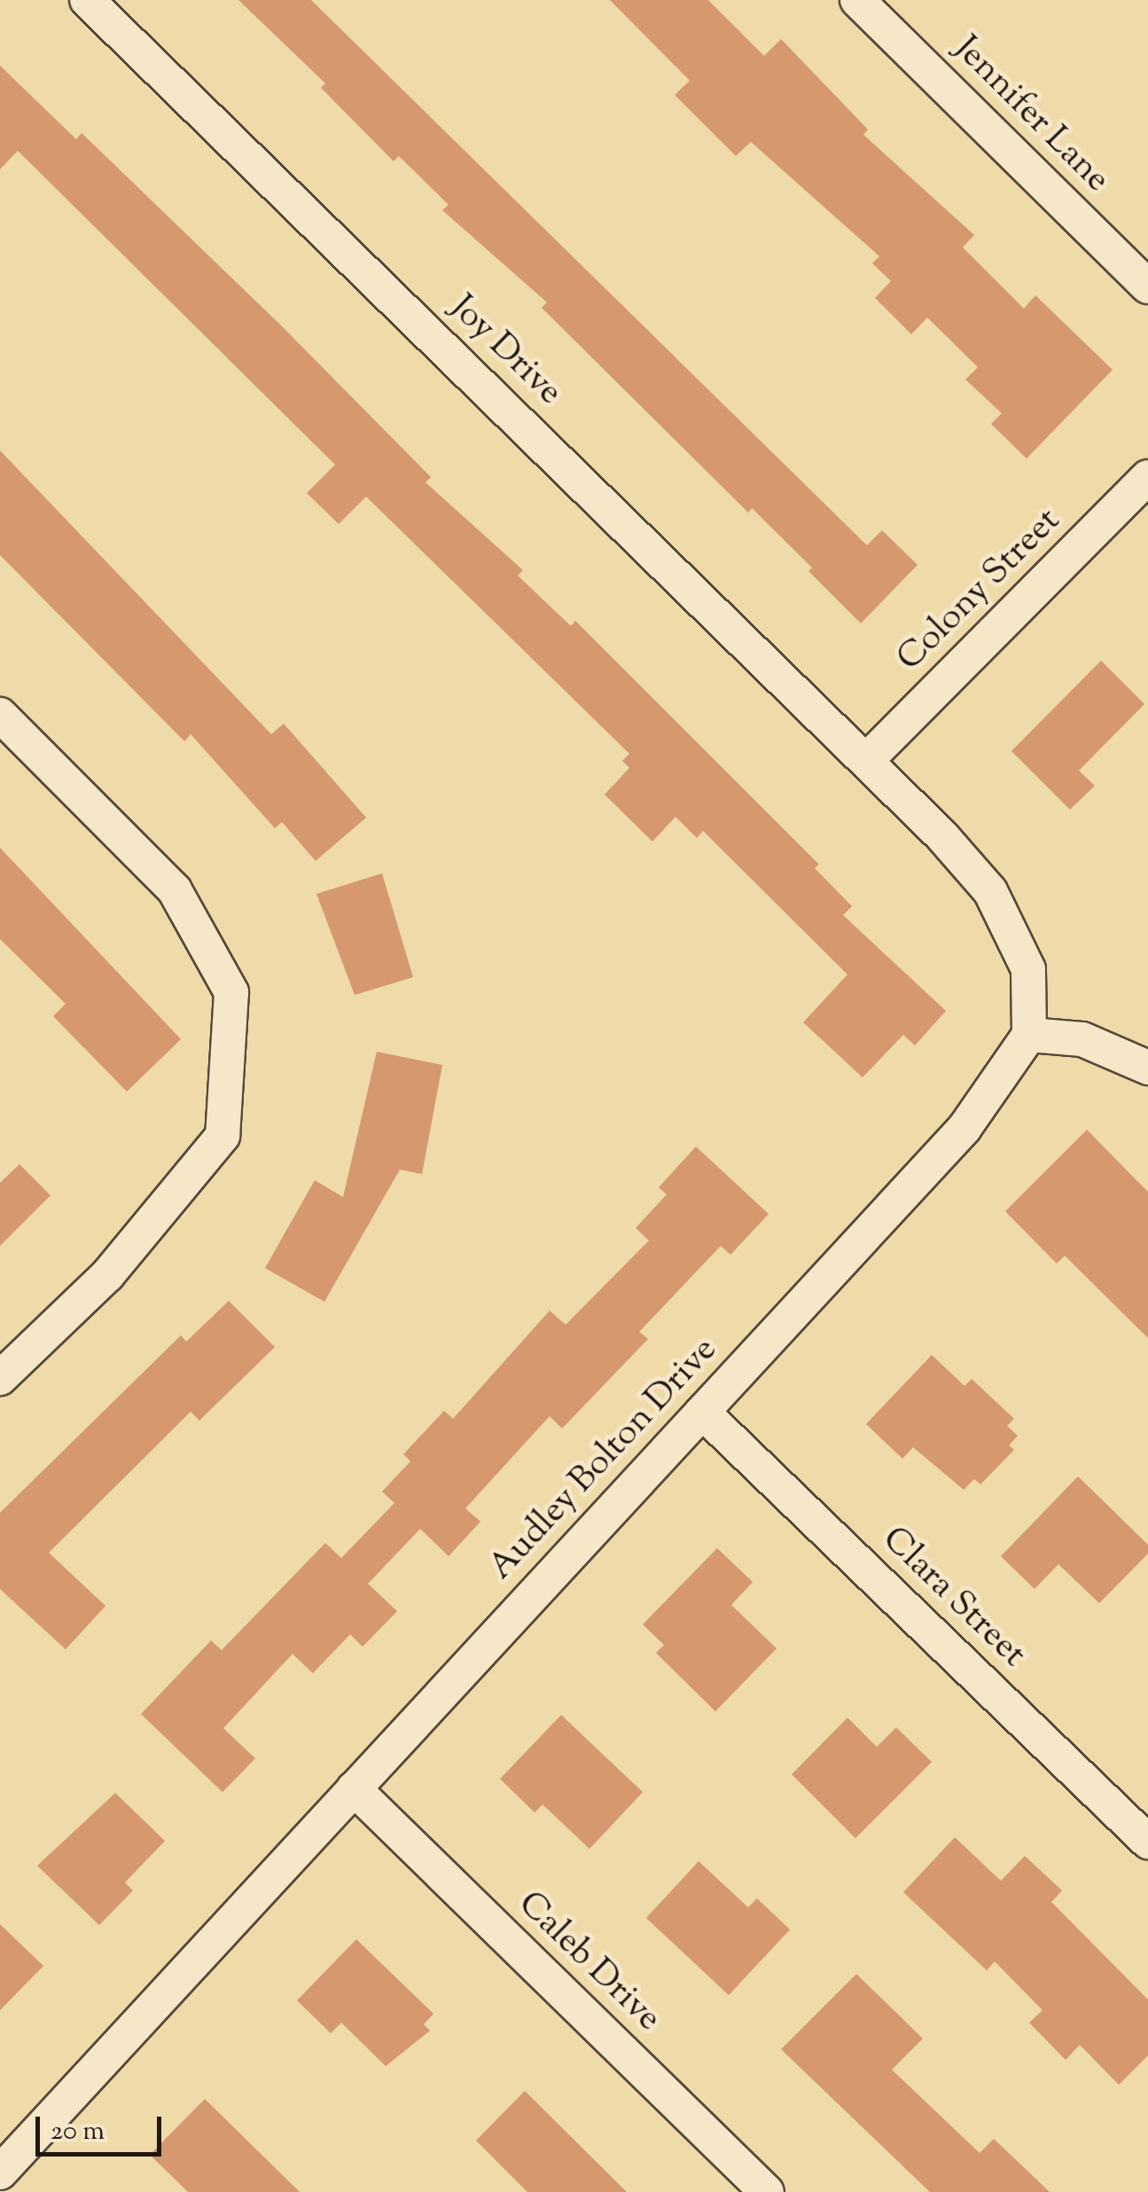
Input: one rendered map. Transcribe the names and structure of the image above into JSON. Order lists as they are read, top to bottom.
{
  "streets": {
    "street": [
      "Jennifer Lane",
      "Joy Drive",
      "Colony Street",
      "Audley Bolton Drive",
      "Clara Street",
      "Caleb Drive"
    ]
  },
  "crossings": [
    ["Joy Drive", "Colony Street"],
    ["Audley Bolton Drive", "Clara Street"],
    ["Audley Bolton Drive", "Caleb Drive"]
  ],
  "scale_bar": "20 m"
}
